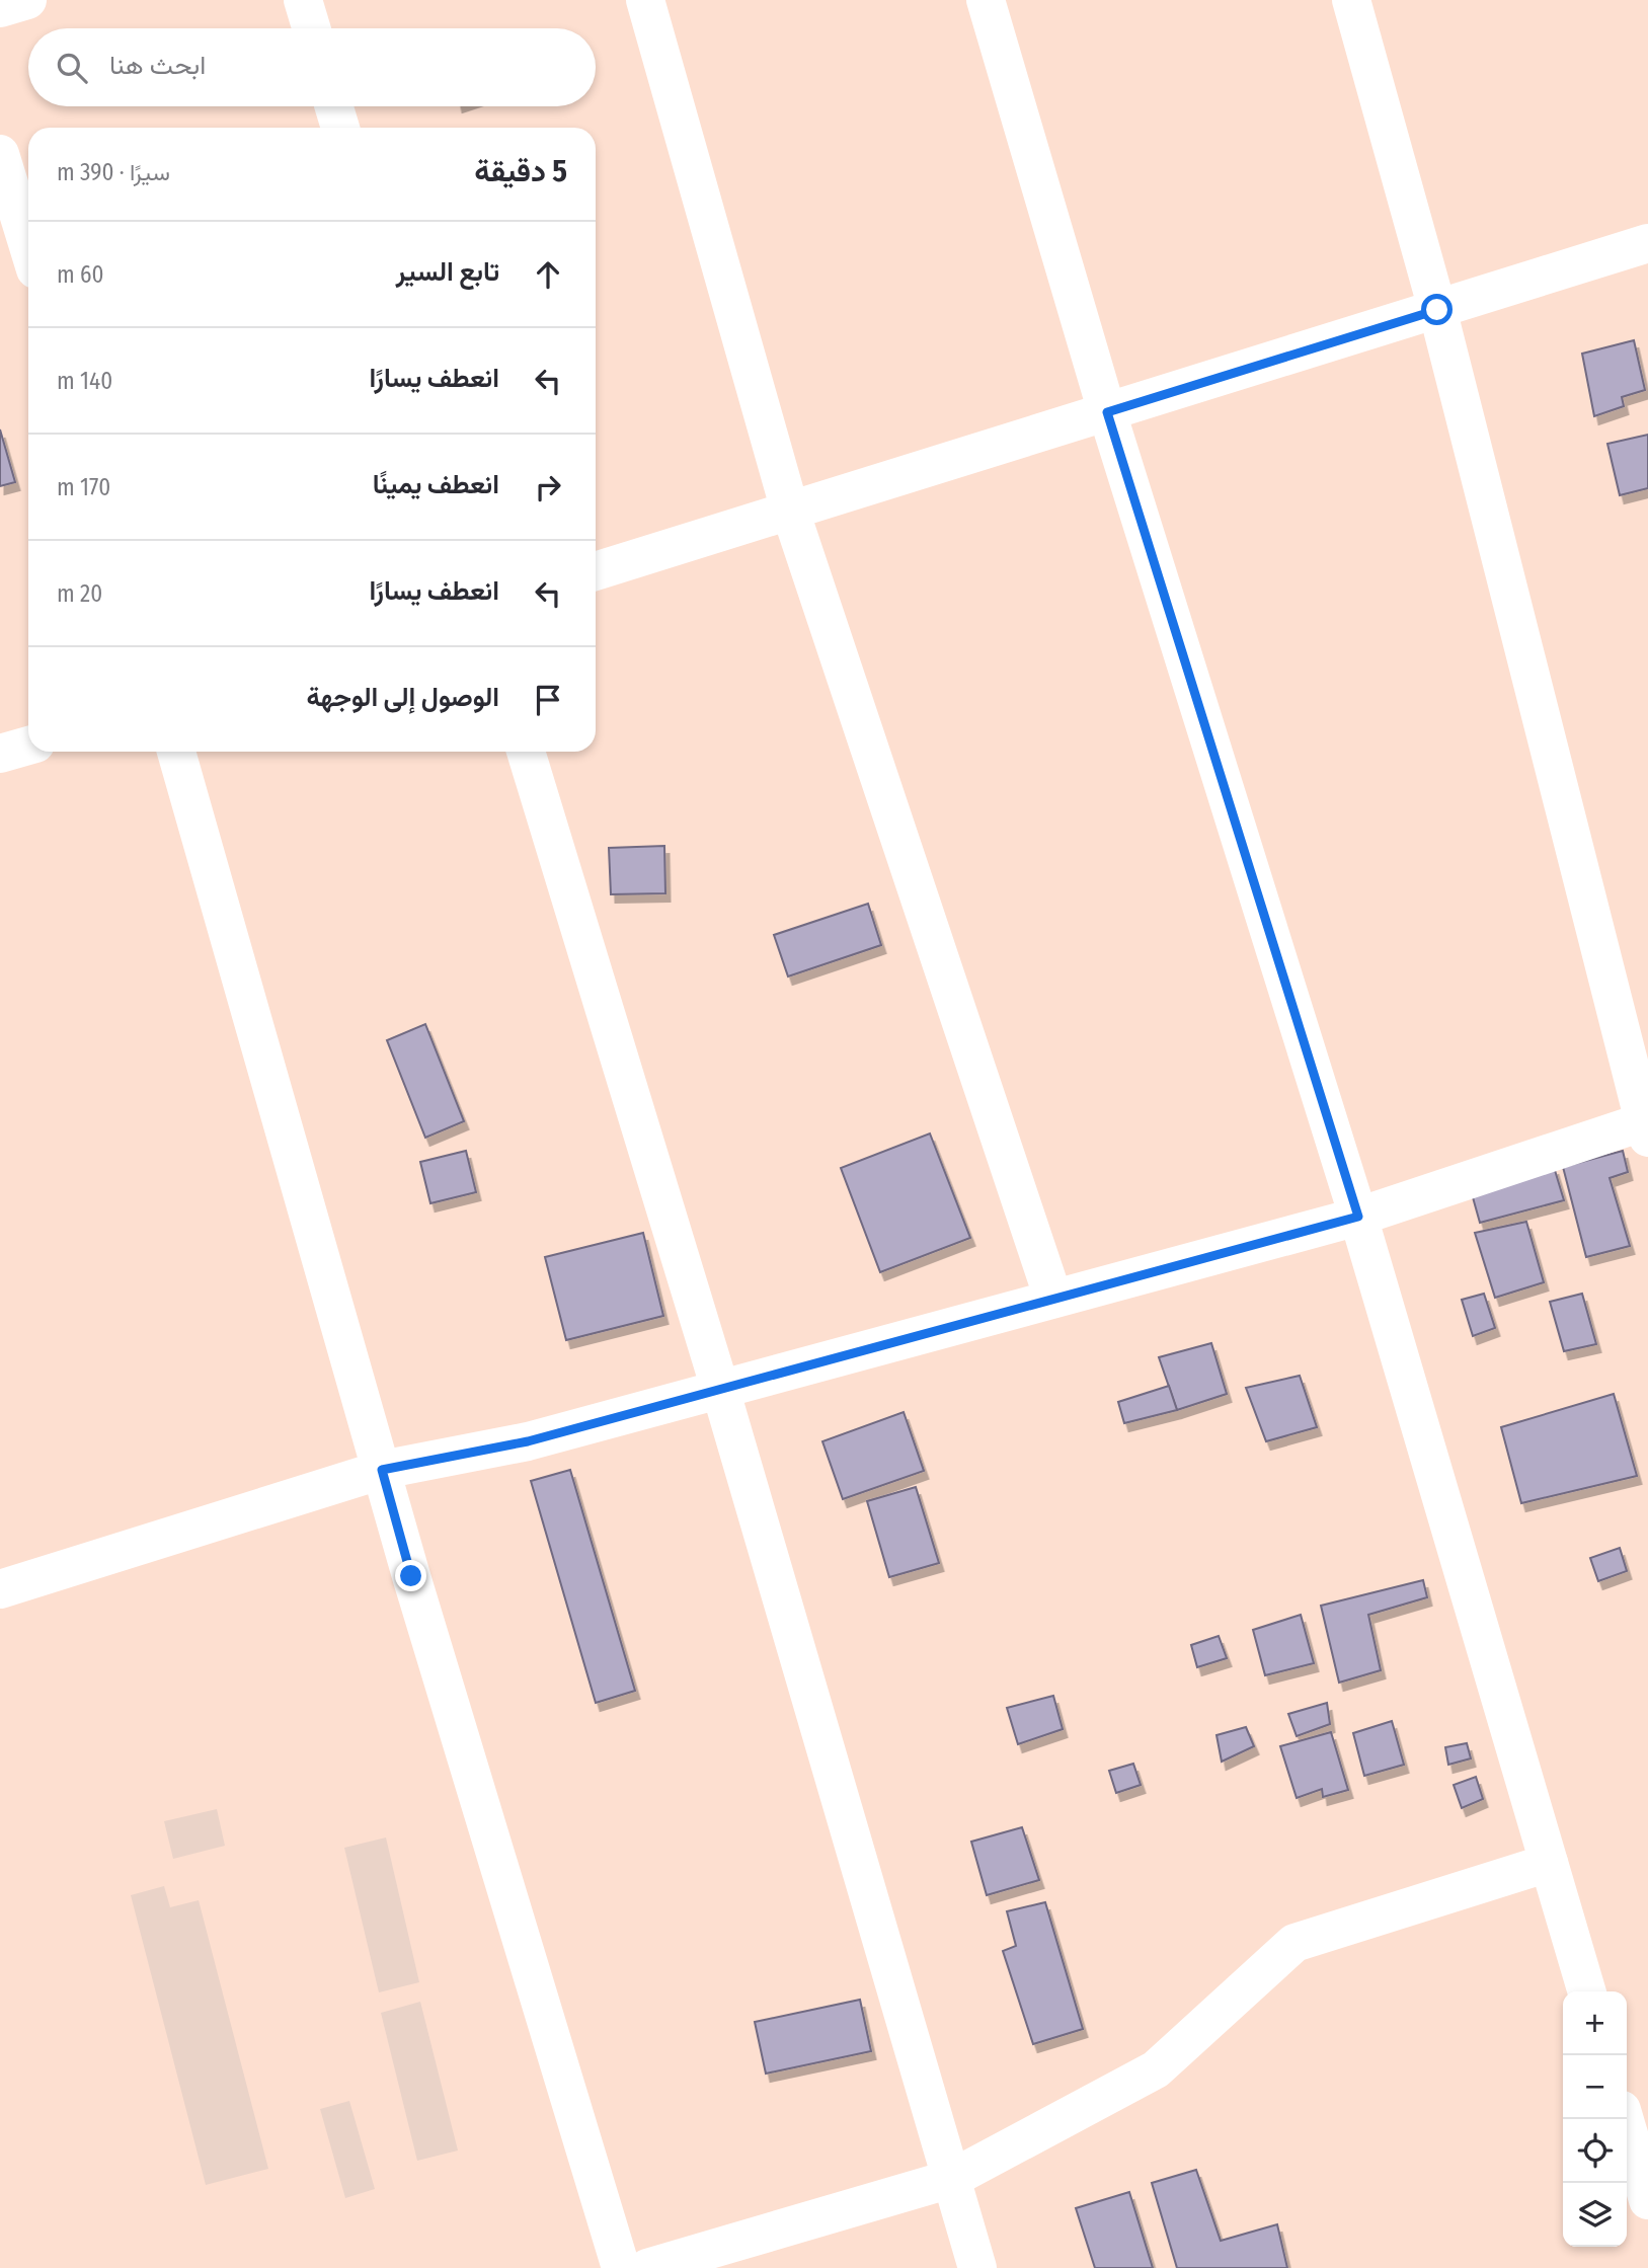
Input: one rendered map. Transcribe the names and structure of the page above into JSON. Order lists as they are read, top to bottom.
{
  "page": {
    "search": "ابحث هنا",
    "heading": ["5 دقيقة", "سيرًا · 390 m"],
    "list": [
      ["تابع السير", "60 m"],
      ["انعطف يسارًا", "140 m"],
      ["انعطف يمينًا", "170 m"],
      ["انعطف يسارًا", "20 m"],
      "الوصول إلى الوجهة"
    ],
    "map_buttons": ["+", "−"]
  }
}
